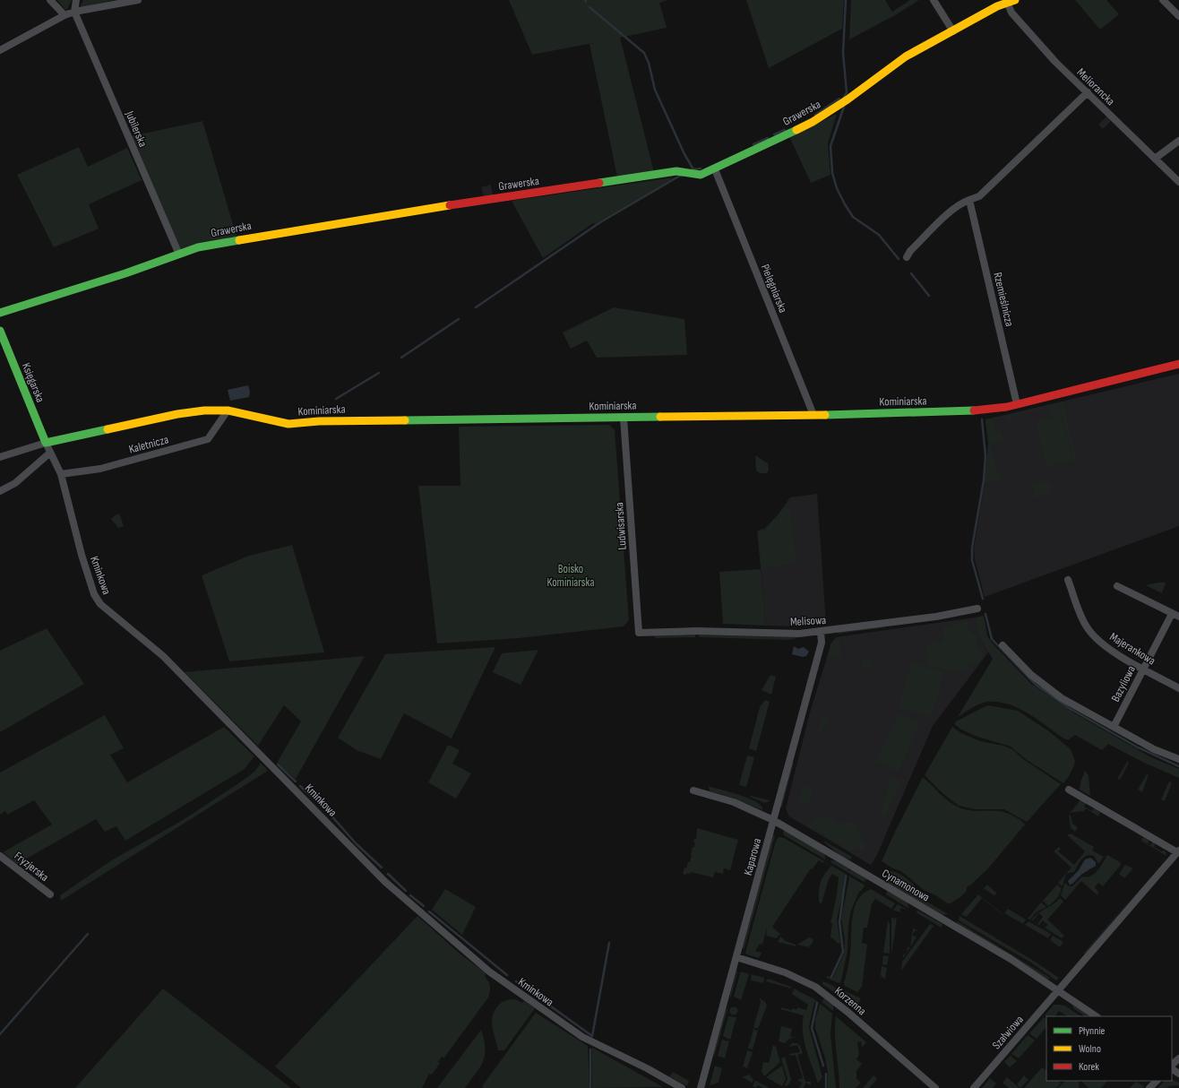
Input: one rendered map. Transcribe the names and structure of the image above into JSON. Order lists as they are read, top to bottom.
{
  "streets": {
    "street": [
      "Meliorancka",
      "Grawerska",
      "Jubilerska",
      "Pielęgniarska",
      "Rzemieślnicza",
      "Księgarska",
      "Kominiarska",
      "Kaletnicza",
      "Ludwisarska",
      "Kminkowa",
      "Melisowa",
      "Majerankowa",
      "Bazyliowa",
      "Kaparowa",
      "Fryzjerska",
      "Cynamonowa",
      "Korzenna",
      "Szałwiowa"
    ]
  },
  "crossings": [
    ["Meliorancka", "Grawerska"],
    ["Grawerska", "Jubilerska"],
    ["Grawerska", "Pielęgniarska"],
    ["Pielęgniarska", "Kominiarska"],
    ["Rzemieślnicza", "Kominiarska"],
    ["Księgarska", "Kominiarska"],
    ["Księgarska", "Kminkowa"],
    ["Kominiarska", "Kaletnicza"],
    ["Kominiarska", "Ludwisarska"],
    ["Kominiarska", "Kminkowa"],
    ["Kaletnicza", "Kminkowa"],
    ["Ludwisarska", "Melisowa"],
    ["Melisowa", "Kaparowa"],
    ["Majerankowa", "Bazyliowa"],
    ["Kaparowa", "Cynamonowa"],
    ["Kaparowa", "Korzenna"],
    ["Cynamonowa", "Szałwiowa"]
  ],
  "parks": ["Boisko Kominiarska"],
  "legend": ["Płynnie", "Wolno", "Korek"]
}
